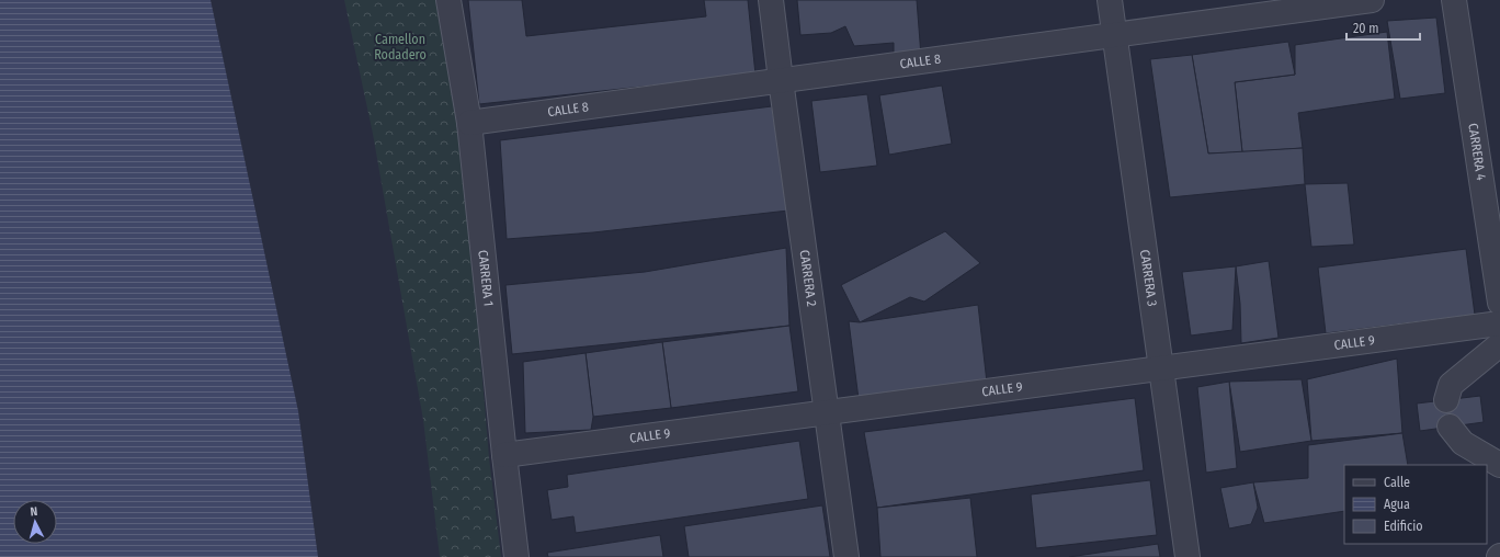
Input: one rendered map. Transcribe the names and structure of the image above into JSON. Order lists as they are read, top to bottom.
{
  "streets": {
    "street": [
      "CALLE 8",
      "CARRERA 4",
      "CARRERA 1",
      "CARRERA 2",
      "CARRERA 3",
      "CALLE 9"
    ]
  },
  "crossings": [
    ["CALLE 8", "CARRERA 1"],
    ["CALLE 8", "CARRERA 2"],
    ["CALLE 8", "CARRERA 3"],
    ["CARRERA 1", "CALLE 9"],
    ["CARRERA 2", "CALLE 9"],
    ["CARRERA 3", "CALLE 9"]
  ],
  "parks": ["Camellon Rodadero"],
  "legend": ["Calle", "Agua", "Edificio"],
  "scale_bar": "20 m",
  "north": "top"
}
